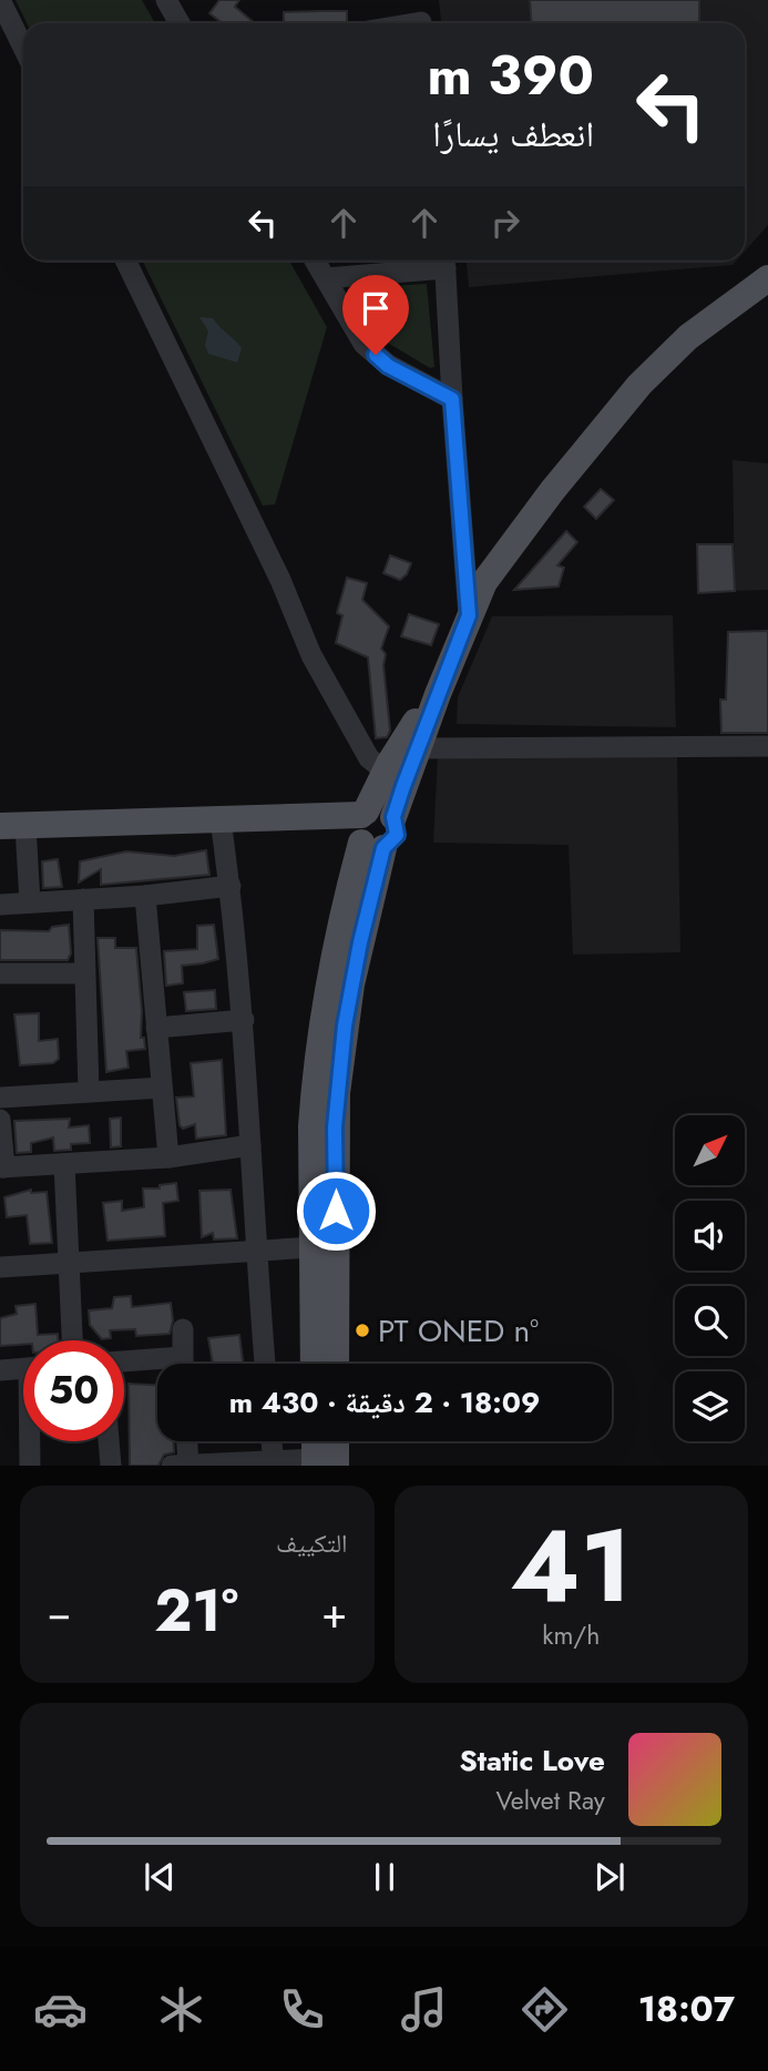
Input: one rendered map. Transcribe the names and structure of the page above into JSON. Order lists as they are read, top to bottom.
{
  "places": ["PT ONED n°"],
  "north": "top right",
  "page": {
    "turn": ["390 m", "انعطف يسارًا"],
    "limit": "50",
    "trip": "18:09 · 2 دقيقة · 430 m",
    "tile": [
      ["41", "km/h"],
      "التكييف"
    ],
    "heat": ["−", "21°", "+"],
    "song": ["Static Love", "Velvet Ray"],
    "tabs": "18:07"
  }
}
